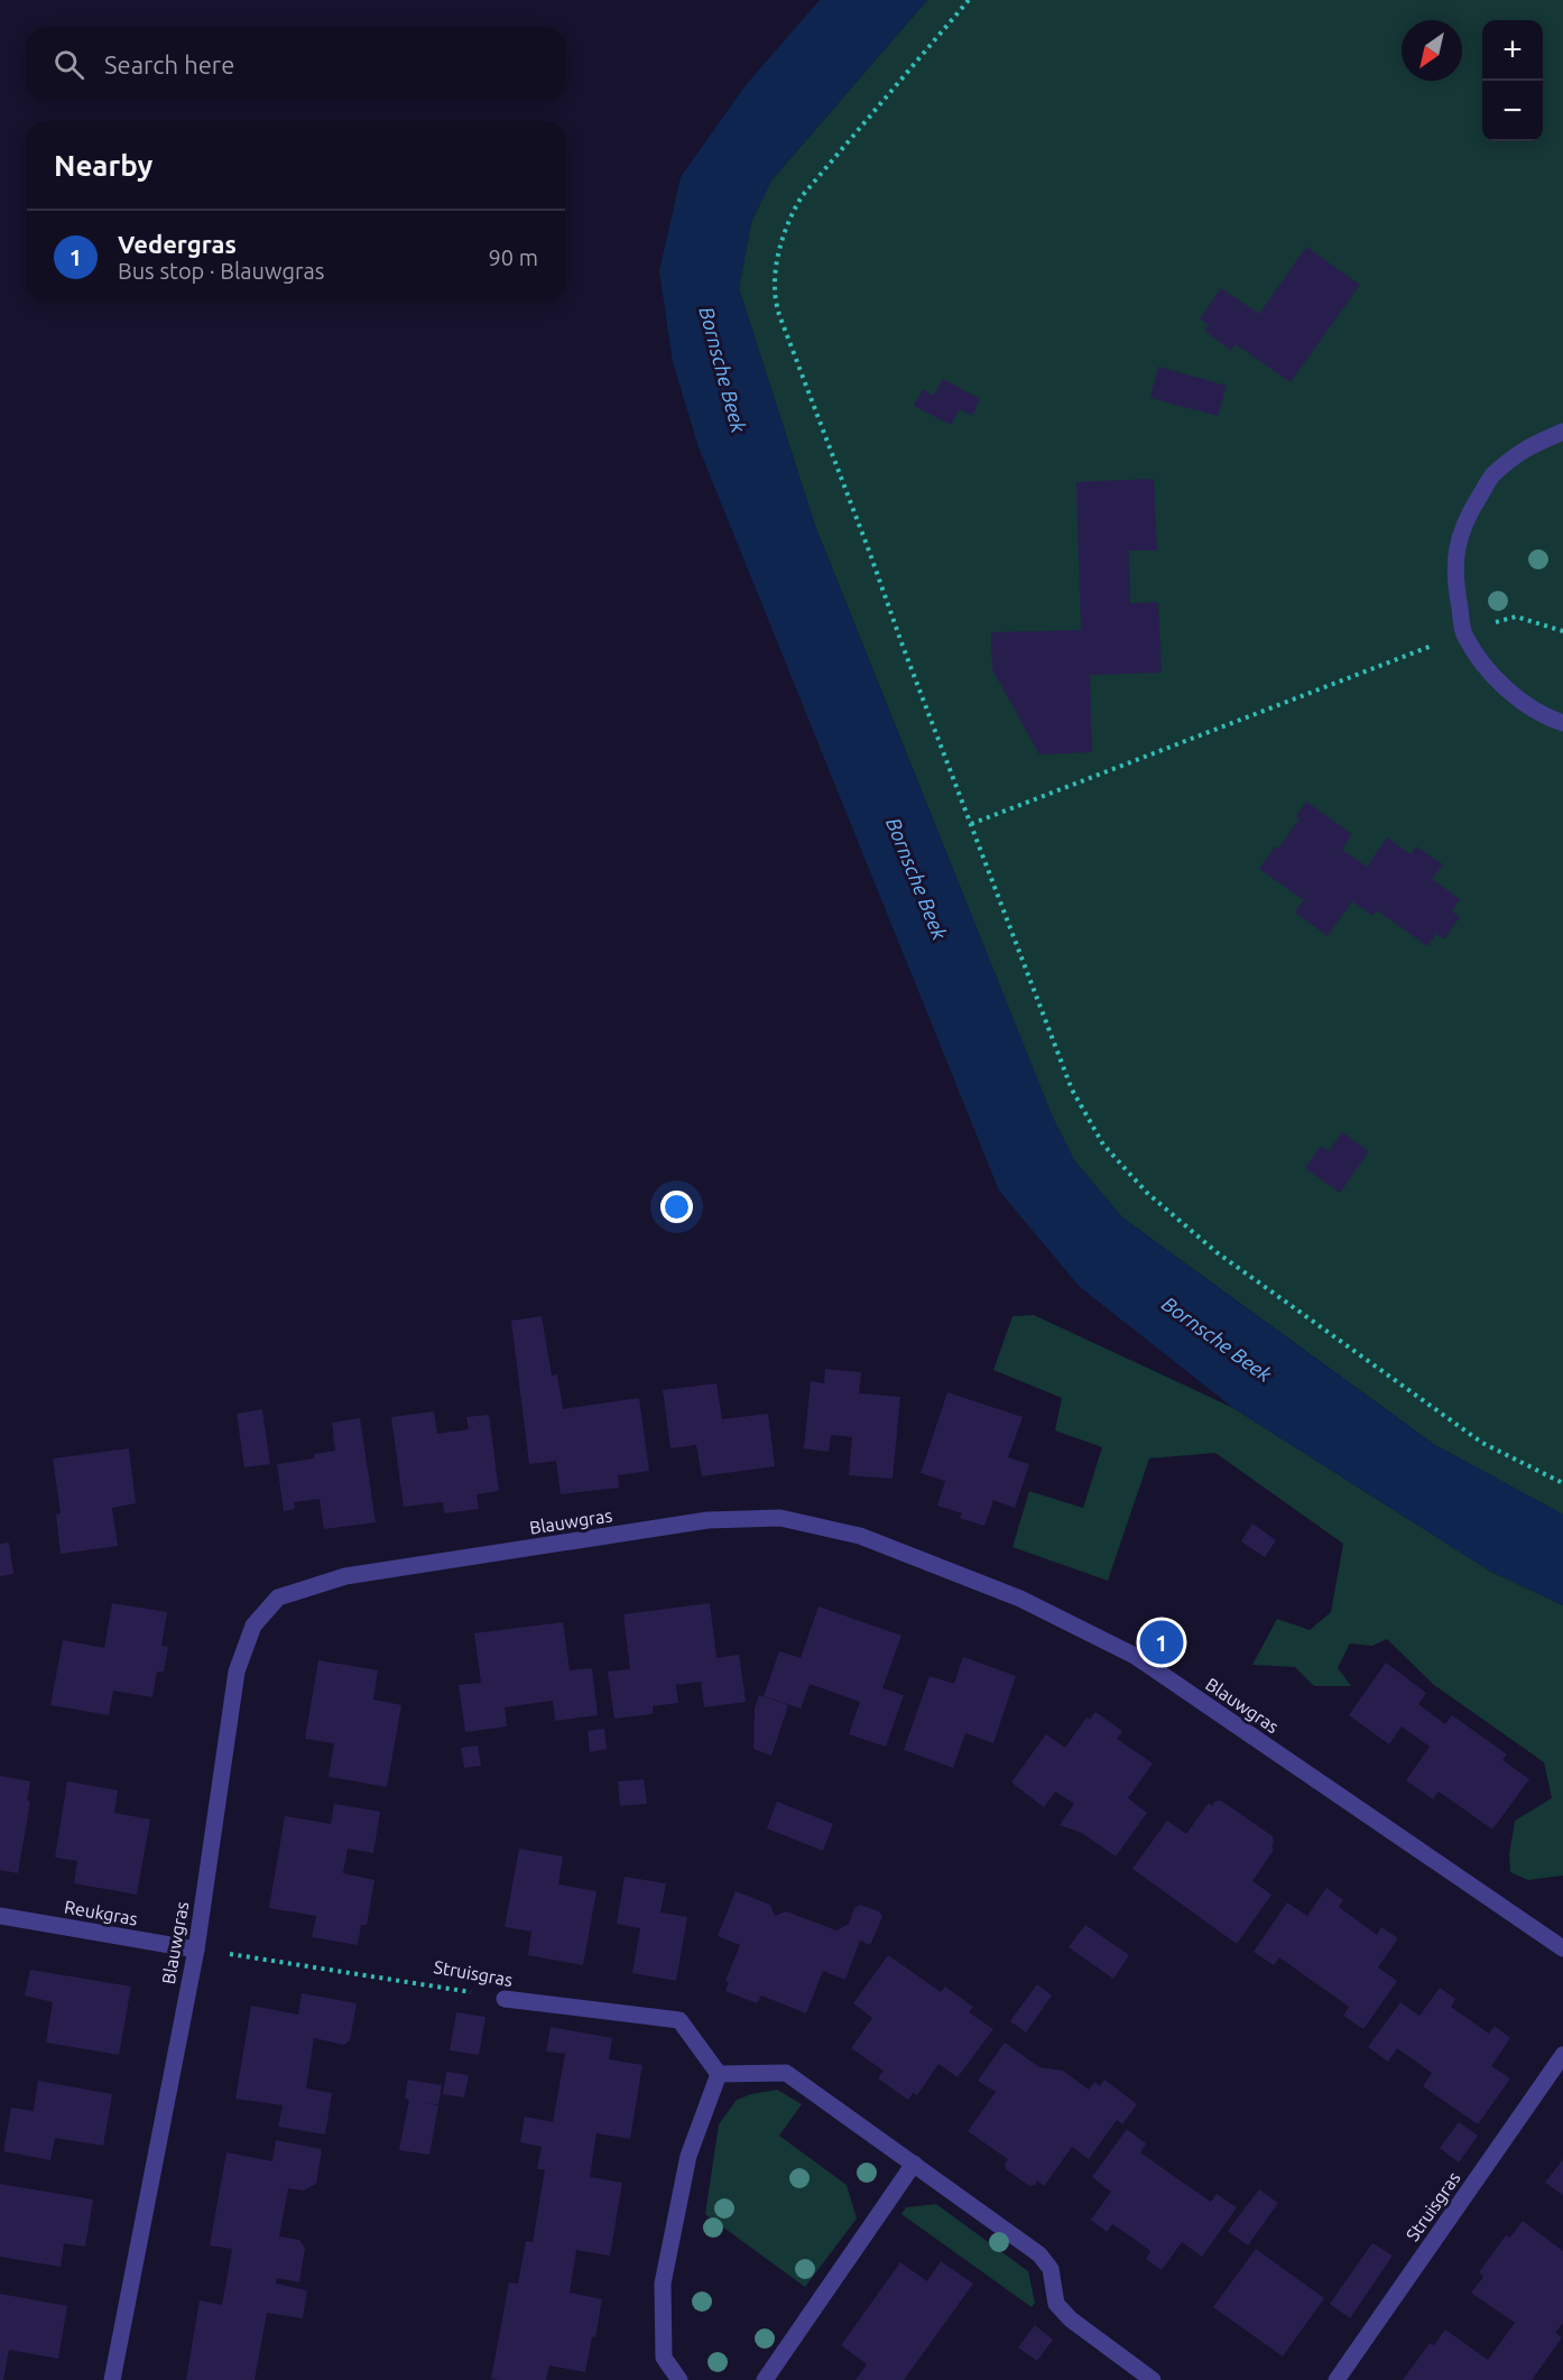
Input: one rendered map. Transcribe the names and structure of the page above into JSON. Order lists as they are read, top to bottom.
{
  "streets": {
    "street": ["Blauwgras", "Reukgras", "Struisgras"]
  },
  "crossings": [
    ["Blauwgras", "Reukgras"],
    ["Blauwgras", "Struisgras"],
    ["Reukgras", "Struisgras"]
  ],
  "water": ["Bornsche Beek"],
  "north": "bottom left",
  "page": {
    "map_buttons": ["+", "−"],
    "search": "Search here",
    "heading": "Nearby",
    "list": [
      {
        "mark": "1",
        "name": "Vedergras",
        "note": "Bus stop · Blauwgras",
        "value": "90 m"
      }
    ],
    "pins": "1"
  }
}
